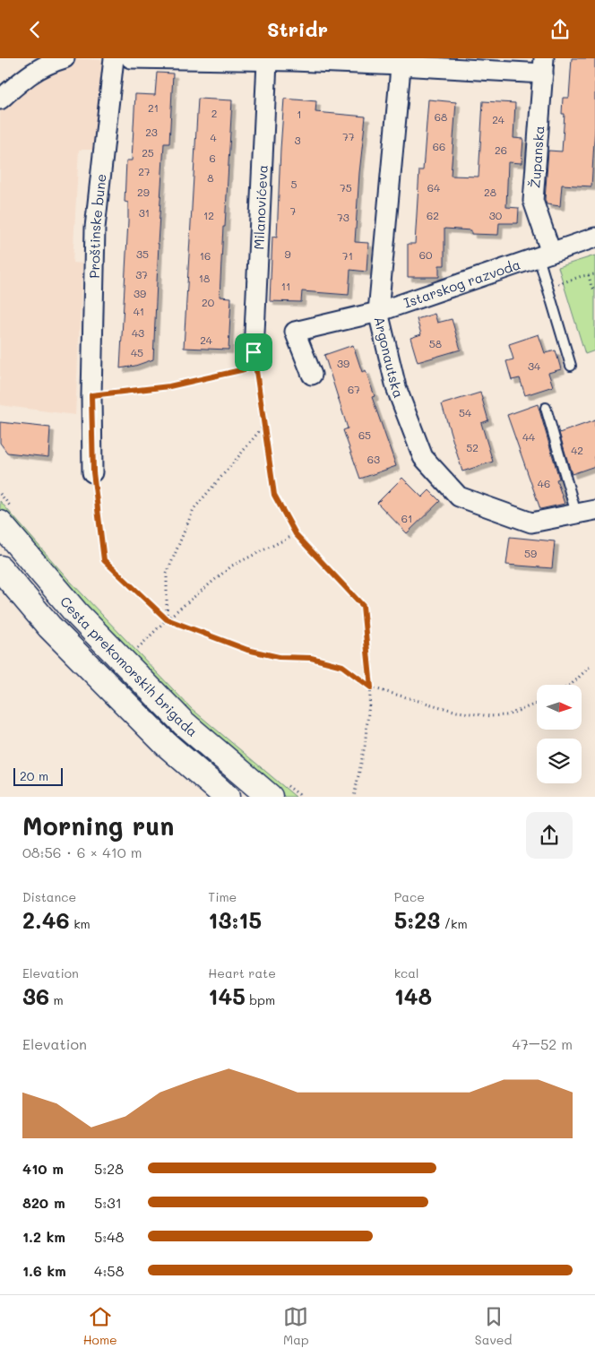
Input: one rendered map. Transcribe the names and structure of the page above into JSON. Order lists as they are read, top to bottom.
{
  "streets": {
    "main road": ["Cesta prekomorskih brigada"],
    "street": [
      "Županska",
      "Milanovićeva",
      "Proštinske bune",
      "Istarskog razvoda",
      "Argonautska"
    ]
  },
  "crossings": [
    ["Županska", "Istarskog razvoda"],
    ["Istarskog razvoda", "Argonautska"]
  ],
  "house_numbers": [
    "21",
    "2",
    "1",
    "68",
    "24",
    "23",
    "77",
    "4",
    "3",
    "66",
    "26",
    "25",
    "6",
    "27",
    "8",
    "5",
    "75",
    "64",
    "29",
    "28",
    "7",
    "31",
    "12",
    "62",
    "30",
    "73",
    "35",
    "9",
    "60",
    "16",
    "71",
    "37",
    "18",
    "11",
    "39",
    "20",
    "41",
    "43",
    "24",
    "58",
    "45",
    "39",
    "34",
    "67",
    "54",
    "65",
    "44",
    "52",
    "42",
    "63",
    "46",
    "61",
    "59"
  ],
  "scale_bar": "20 m",
  "north": "right",
  "page": {
    "header": "Stridr",
    "scale": "20 m",
    "heading": ["Morning run", "08:56 · 6 × 410 m"],
    "stats": [
      ["Distance", "2.46 km"],
      ["Time", "13:15"],
      ["Pace", "5:23 /km"],
      ["Elevation", "36 m"],
      ["Heart rate", "145 bpm"],
      ["kcal", "148"]
    ],
    "chart": ["Elevation", "47–52 m"],
    "list": [
      {
        "name": "410 m",
        "note": "5:28"
      },
      {
        "name": "820 m",
        "note": "5:31"
      },
      {
        "name": "1.2 km",
        "note": "5:48"
      },
      {
        "name": "1.6 km",
        "note": "4:58"
      }
    ],
    "tabs": ["Home", "Map", "Saved"]
  }
}
